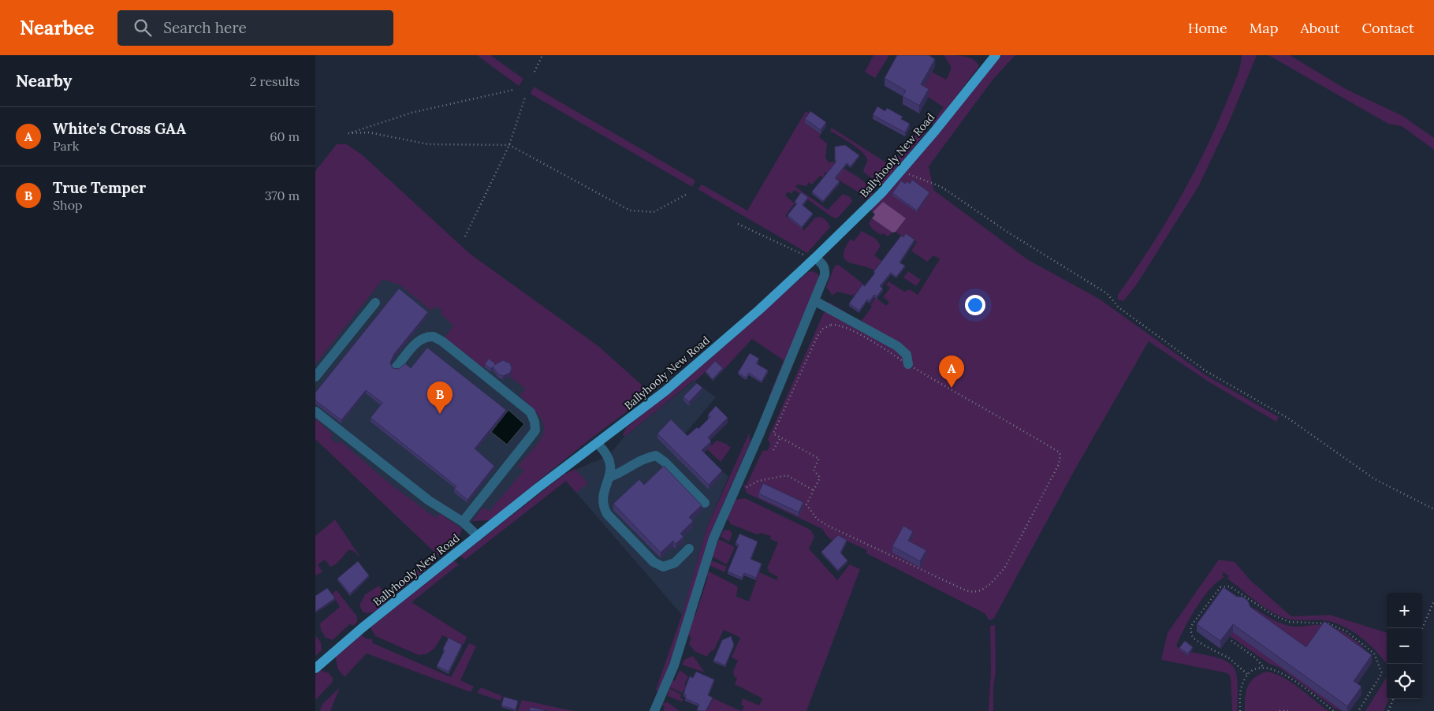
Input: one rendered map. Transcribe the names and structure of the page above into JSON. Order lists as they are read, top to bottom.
{
  "streets": {
    "main road": ["Ballyhooly New Road"]
  },
  "page": {
    "header": "Nearbee",
    "search": "Search here",
    "nav": [
      "Home",
      "Map",
      "About",
      "Contact"
    ],
    "heading": ["Nearby", "2 results"],
    "list": [
      {
        "mark": "A",
        "name": "White's Cross GAA",
        "note": "Park",
        "value": "60 m"
      },
      {
        "mark": "B",
        "name": "True Temper",
        "note": "Shop",
        "value": "370 m"
      }
    ],
    "pins": ["A", "B"],
    "map_buttons": ["+", "−"]
  }
}
